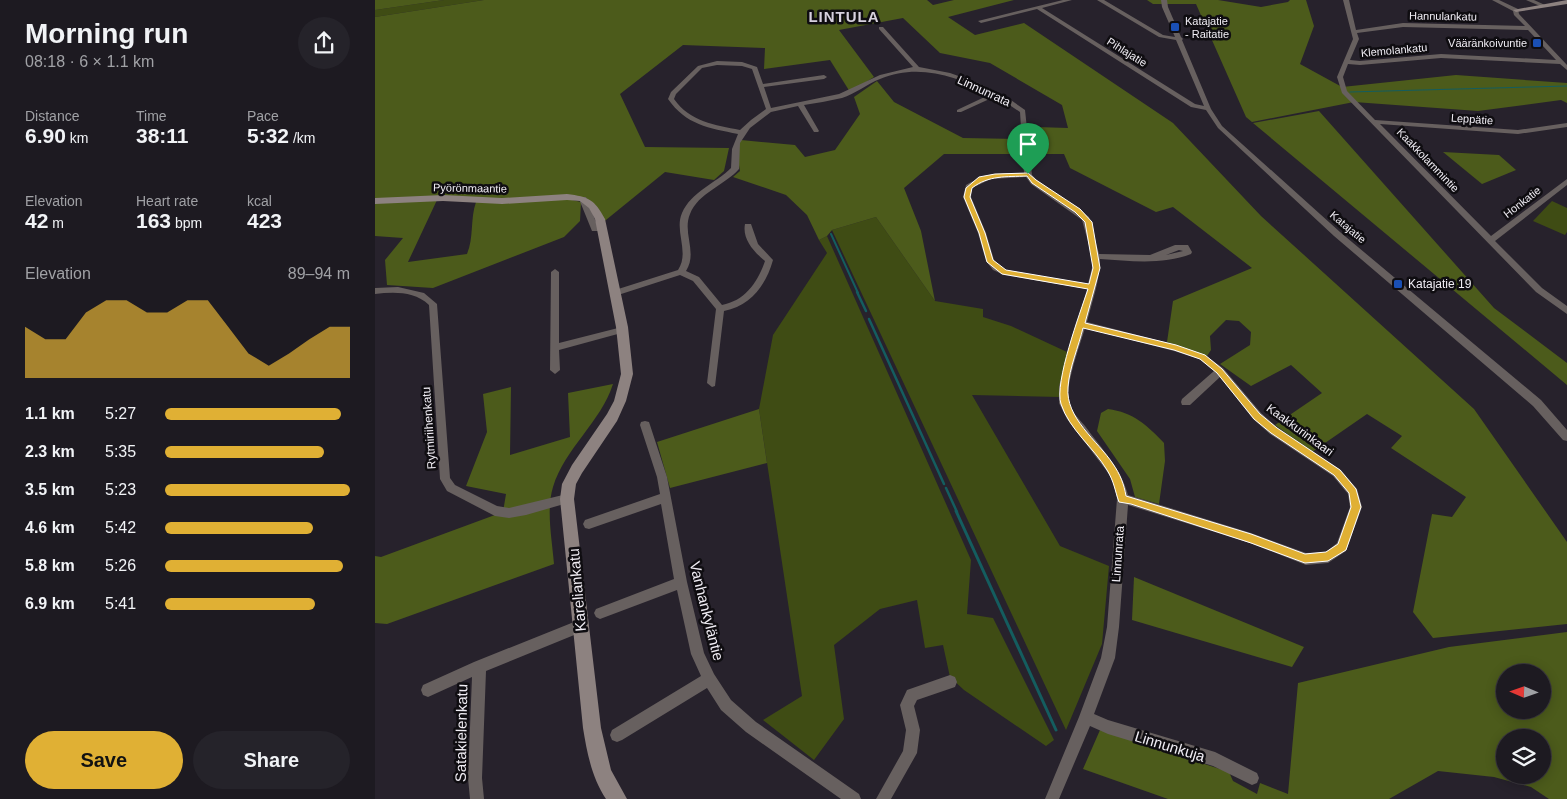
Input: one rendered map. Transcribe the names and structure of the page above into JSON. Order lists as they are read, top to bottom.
{
  "streets": {
    "street": [
      "Hannulankatu",
      "Klemolankatu",
      "Pihlajatie",
      "Linnunrata",
      "Leppätie",
      "Kaakkolammintie",
      "Pyörönmaantie",
      "Honkatie",
      "Katajatie",
      "Rytmiriihenkatu",
      "Kaakkurinkaari",
      "Kareliankatu",
      "Vanhankyläntie",
      "Satakielenkatu",
      "Linnunkuja"
    ]
  },
  "crossings": [
    ["Hannulankatu", "Kaakkolammintie"],
    ["Klemolankatu", "Kaakkolammintie"],
    ["Pihlajatie", "Katajatie"],
    ["Linnunrata", "Kaakkurinkaari"],
    ["Linnunrata", "Linnunkuja"],
    ["Leppätie", "Kaakkolammintie"],
    ["Kaakkolammintie", "Honkatie"],
    ["Rytmiriihenkatu", "Kareliankatu"],
    ["Kareliankatu", "Satakielenkatu"]
  ],
  "districts": ["LINTULA"],
  "places": {
    "transit": ["Katajatie - Raitatie", "Vääränkoivuntie", "Katajatie 19"]
  },
  "north": "left",
  "page": {
    "heading": ["Morning run", "08:18 · 6 × 1.1 km"],
    "stats": [
      ["Distance", "6.90 km"],
      ["Time", "38:11"],
      ["Pace", "5:32 /km"],
      ["Elevation", "42 m"],
      ["Heart rate", "163 bpm"],
      ["kcal", "423"]
    ],
    "chart": ["Elevation", "89–94 m"],
    "list": [
      {
        "name": "1.1 km",
        "note": "5:27"
      },
      {
        "name": "2.3 km",
        "note": "5:35"
      },
      {
        "name": "3.5 km",
        "note": "5:23"
      },
      {
        "name": "4.6 km",
        "note": "5:42"
      },
      {
        "name": "5.8 km",
        "note": "5:26"
      },
      {
        "name": "6.9 km",
        "note": "5:41"
      }
    ],
    "buttons": ["Save", "Share"]
  }
}
